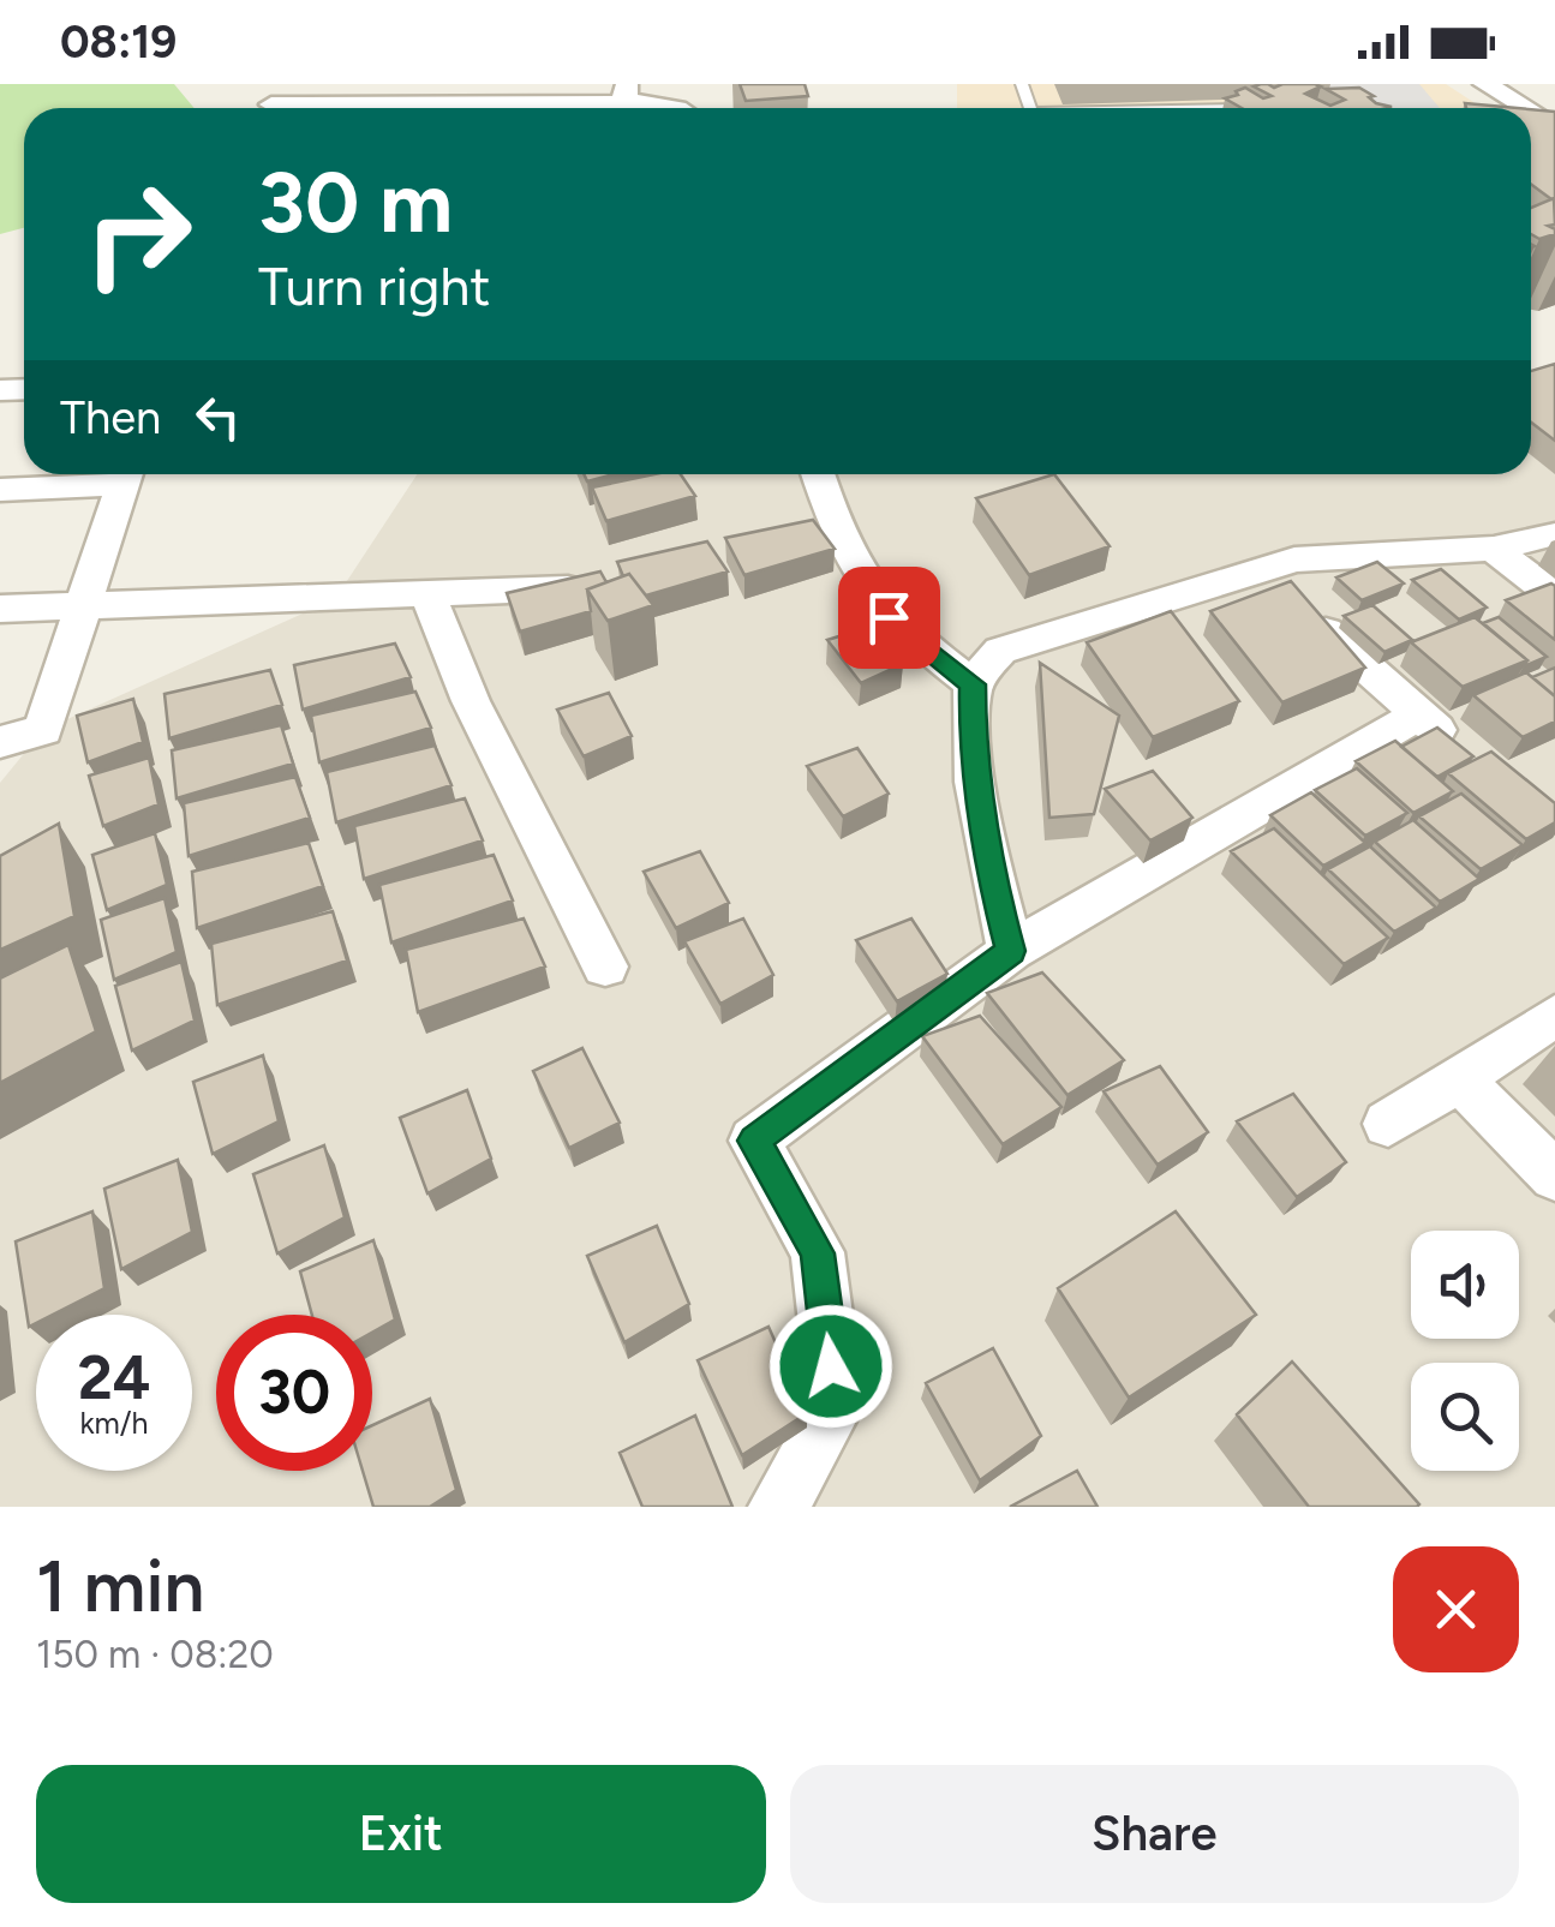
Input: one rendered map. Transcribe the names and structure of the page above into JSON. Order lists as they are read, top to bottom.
{
  "page": {
    "status": "08:19",
    "turn": ["30 m", "Turn right"],
    "then": "Then",
    "speed": "24 km/h",
    "limit": "30",
    "heading": ["1 min", "150 m · 08:20"],
    "buttons": ["Exit", "Share"]
  }
}
